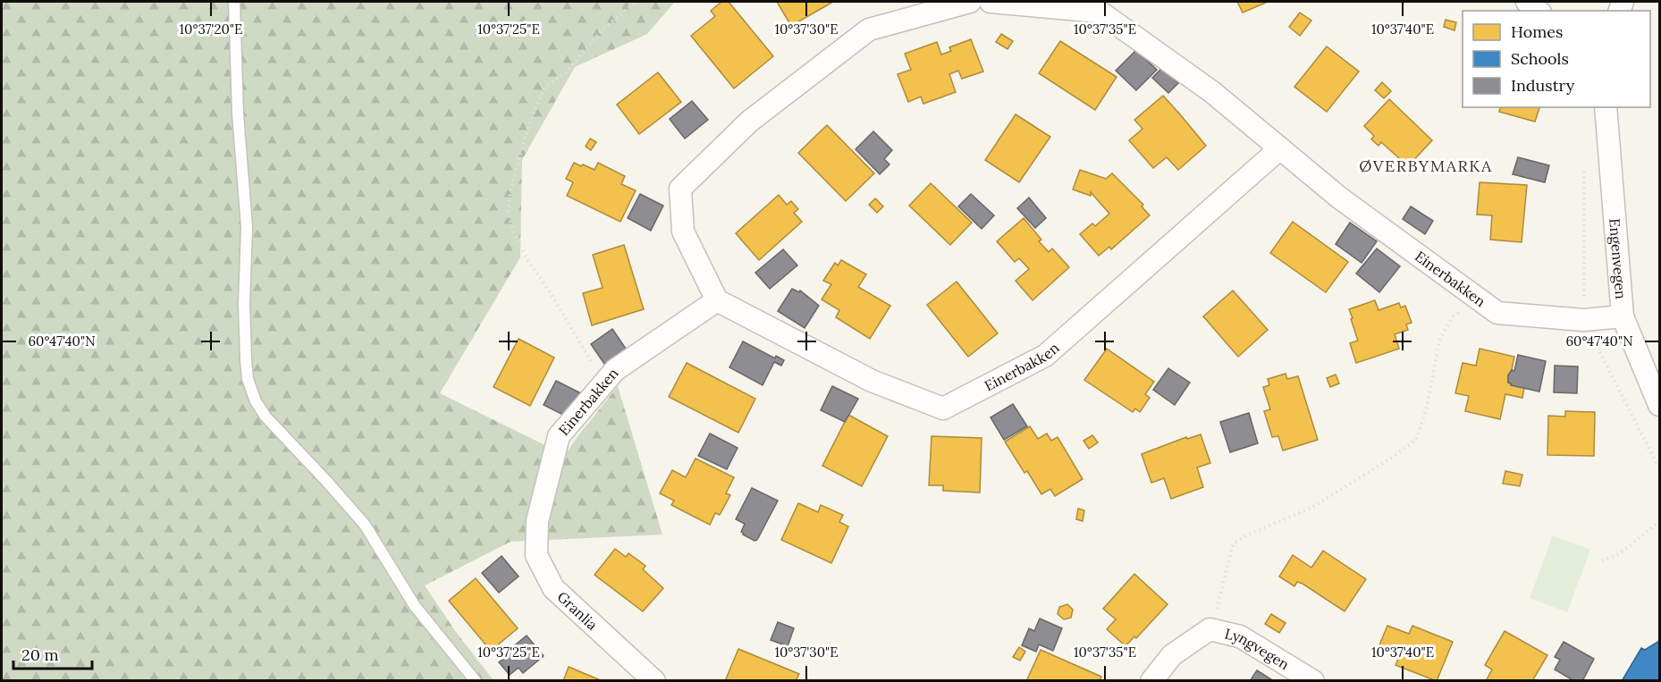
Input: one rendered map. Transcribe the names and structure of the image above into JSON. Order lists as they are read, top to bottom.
{
  "streets": {
    "street": [
      "Engenvegen",
      "Einerbakken",
      "Granlia",
      "Lyngvegen"
    ]
  },
  "crossings": [
    ["Engenvegen", "Einerbakken"],
    ["Einerbakken", "Granlia"]
  ],
  "districts": ["ØVERBYMARKA"],
  "legend": ["Homes", "Schools", "Industry"],
  "scale_bar": "20 m",
  "coordinates": [
    "10°37'20\"E",
    "10°37'25\"E",
    "10°37'30\"E",
    "10°37'35\"E",
    "10°37'40\"E",
    "60°47'40\"N"
  ]
}
